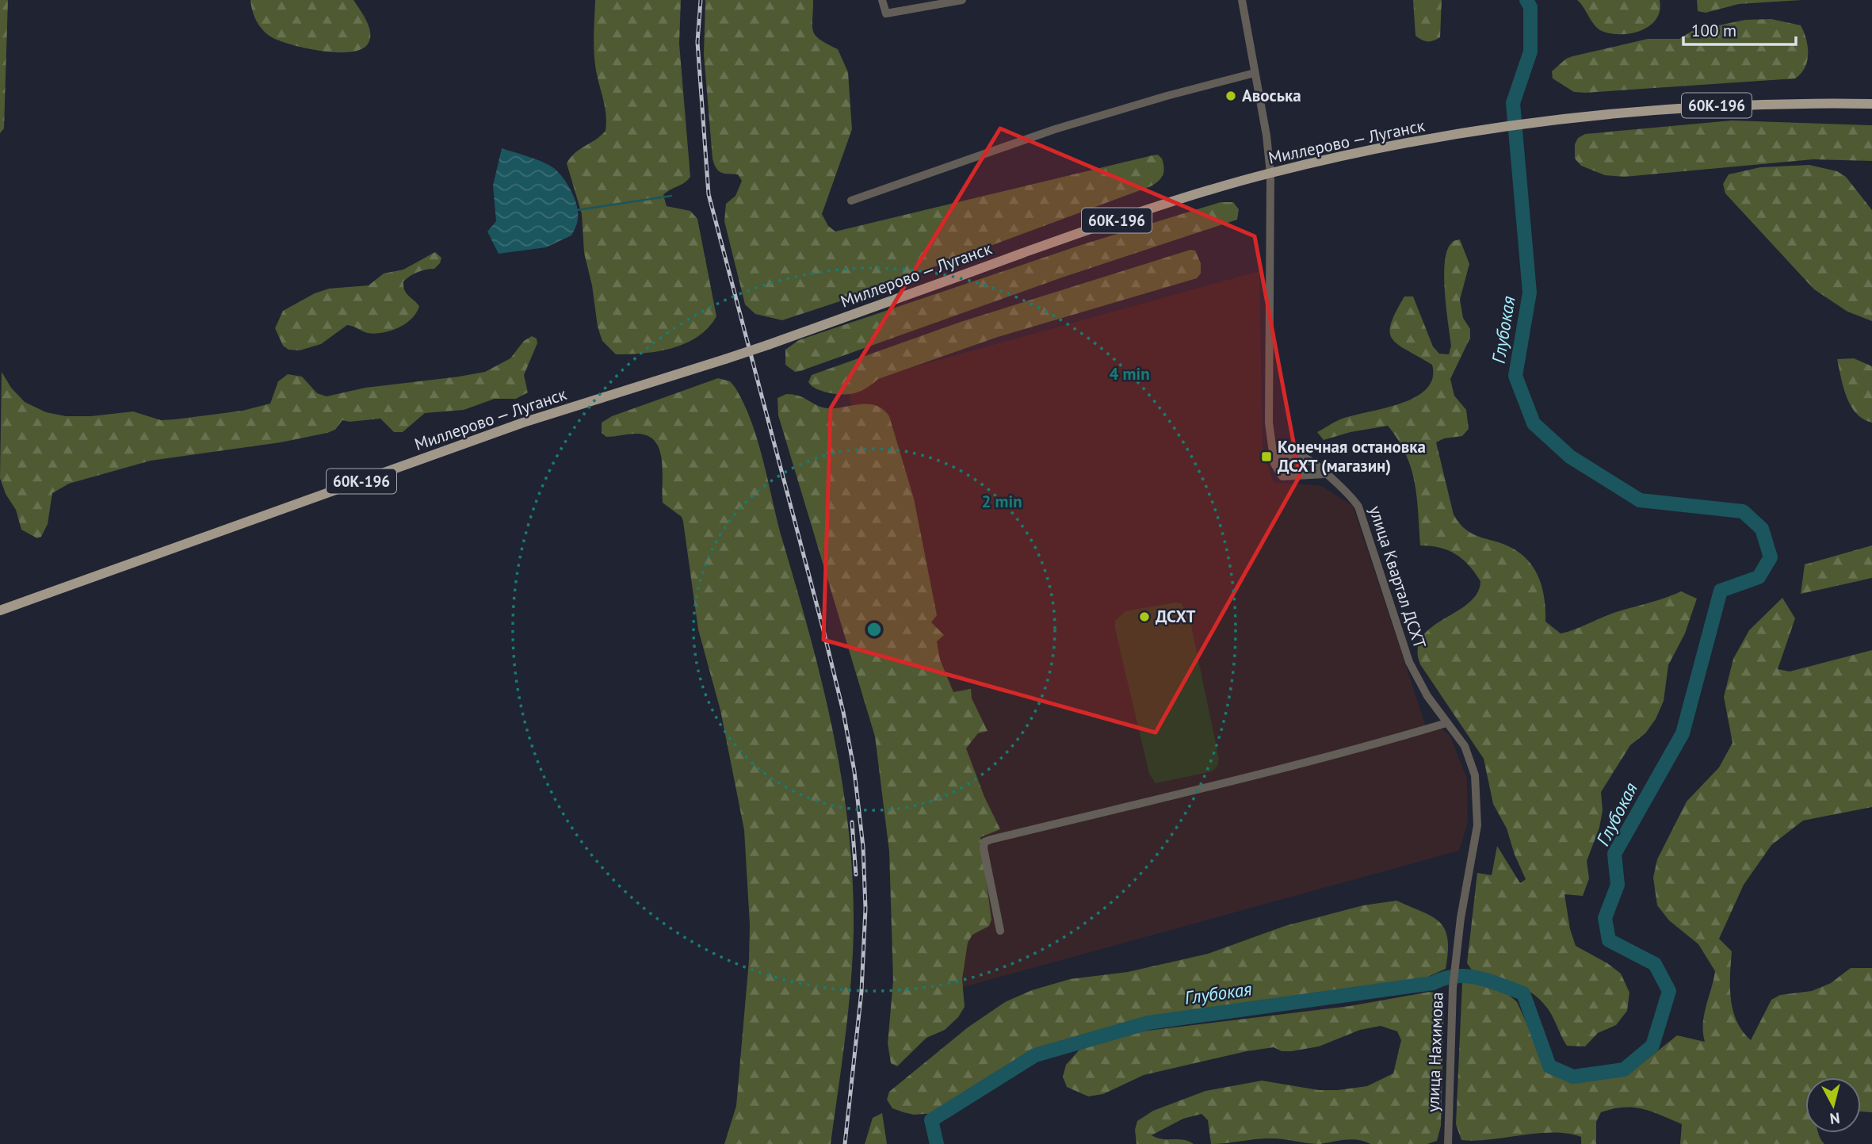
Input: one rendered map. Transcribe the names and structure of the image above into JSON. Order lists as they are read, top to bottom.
{
  "streets": {
    "main road": ["60К-196", "Миллерово — Луганск"],
    "street": ["улица Квартал ДСХТ", "улица Нахимова"]
  },
  "crossings": [
    ["улица Квартал ДСХТ", "улица Нахимова"]
  ],
  "water": ["Глубокая"],
  "places": {
    "other": ["Авоська", "ДСХТ"],
    "transit": ["Конечная остановка ДСХТ (магазин)"]
  },
  "scale_bar": "100 m",
  "north": "bottom",
  "rings": ["4 min", "2 min"]
}
